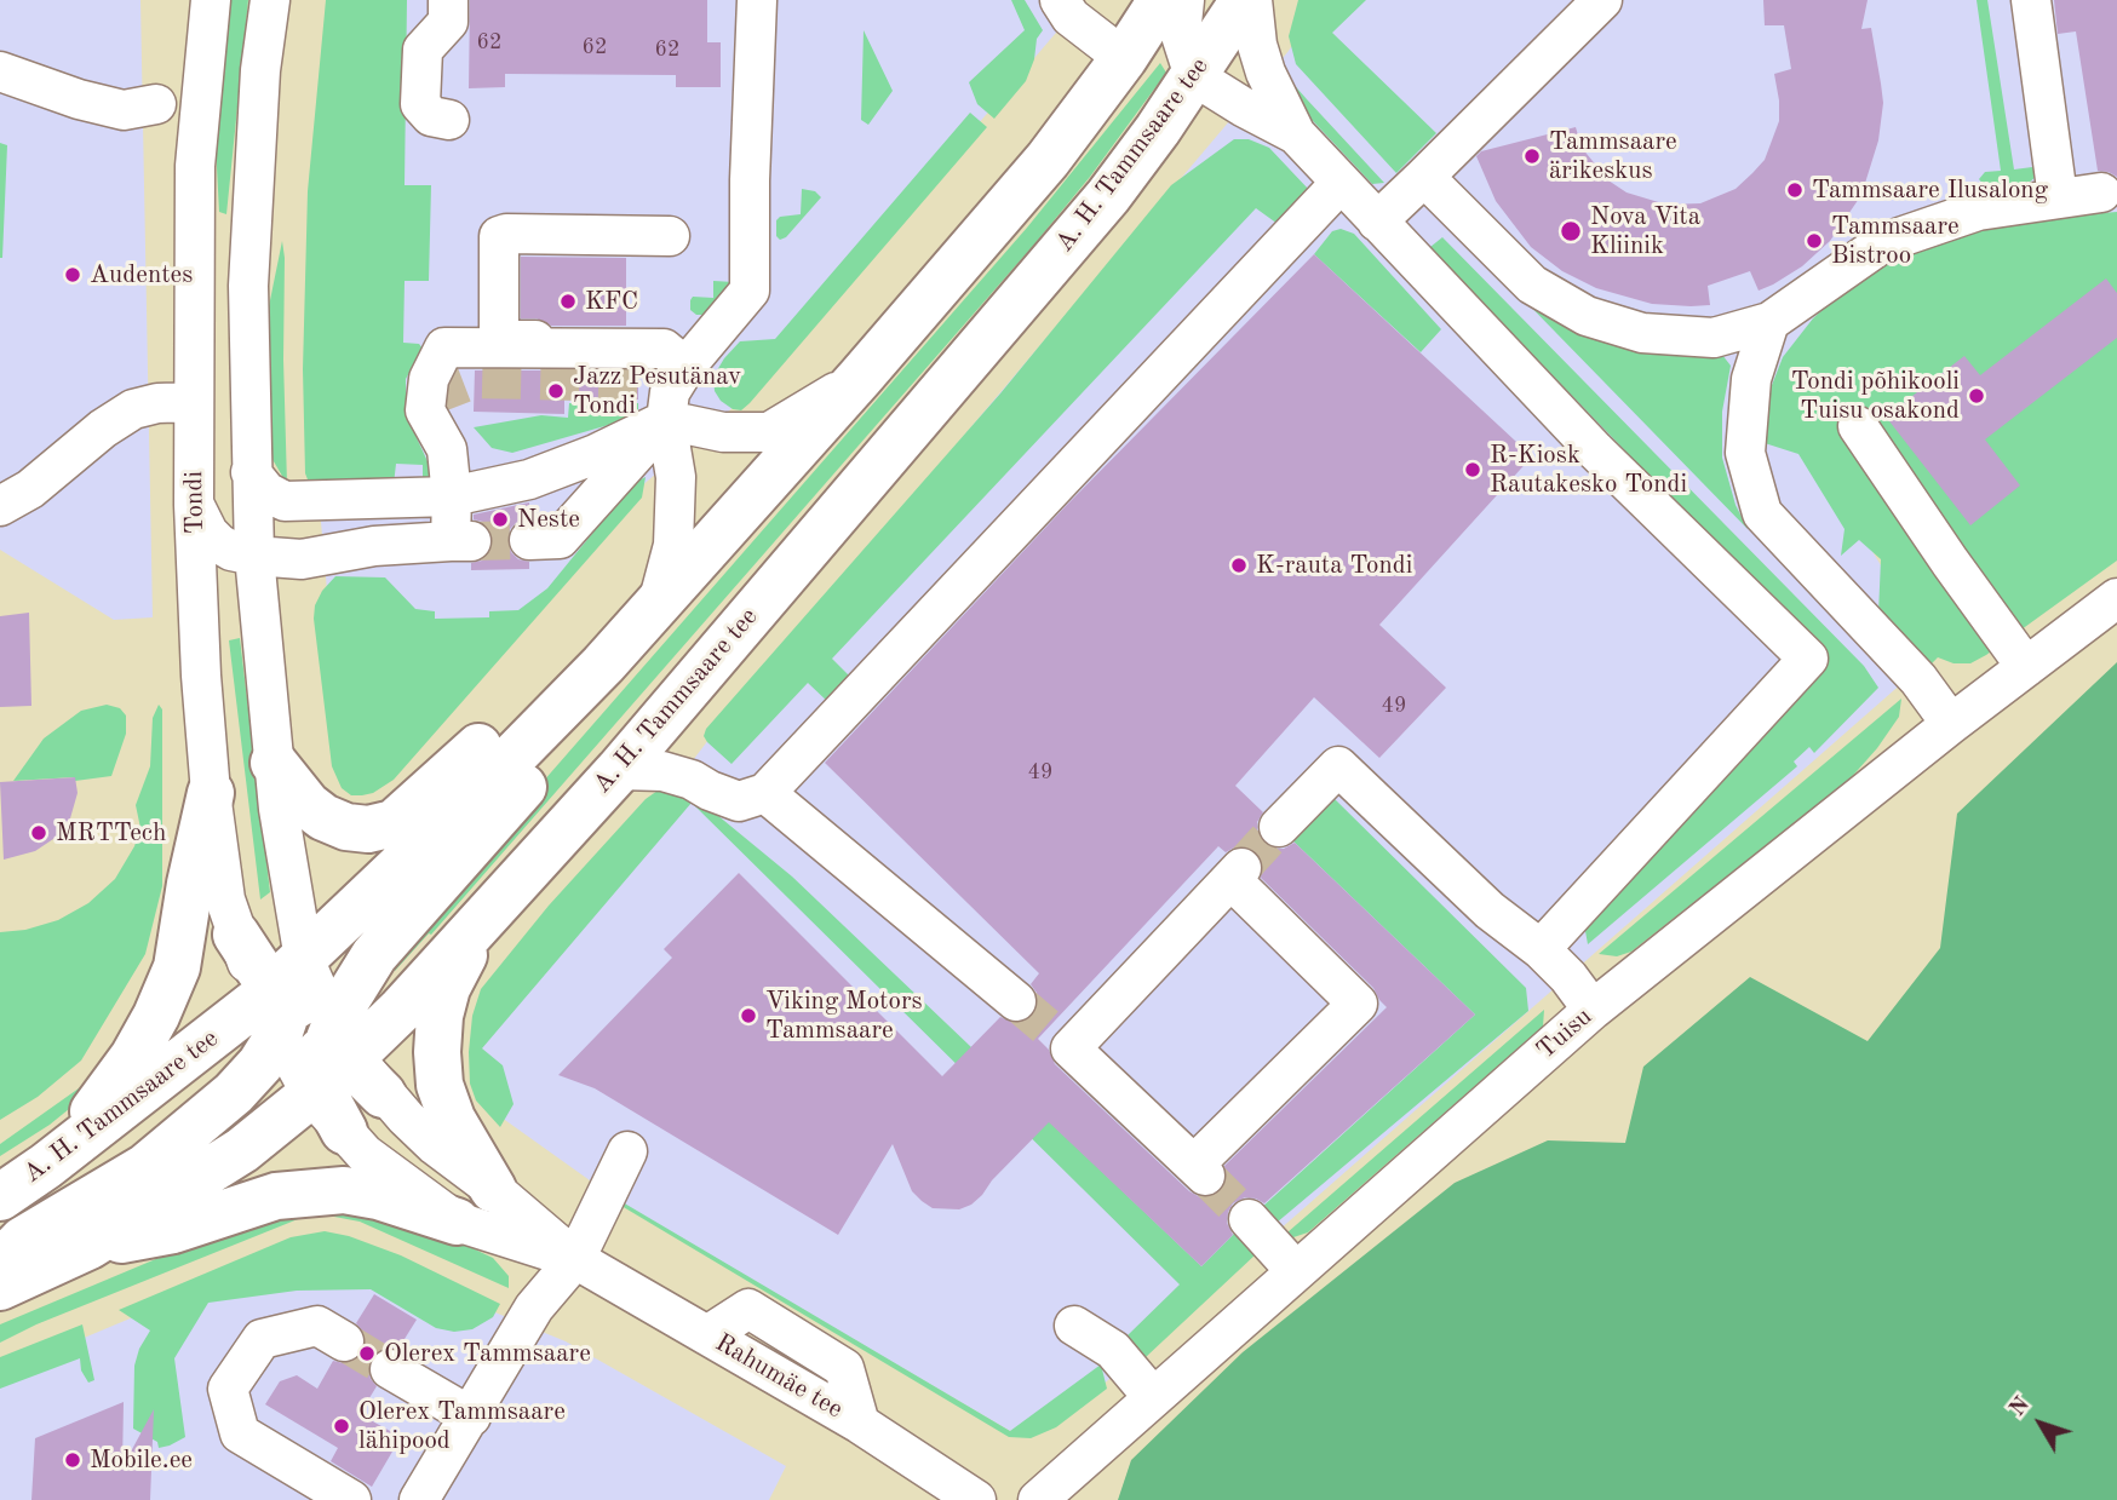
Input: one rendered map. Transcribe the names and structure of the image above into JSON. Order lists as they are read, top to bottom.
{
  "streets": {
    "main road": ["A. H. Tammsaare tee"],
    "street": ["Tondi", "Tuisu", "Rahumäe tee"]
  },
  "places": [
    "Tammsaare ärikeskus",
    "Tammsaare Ilusalong",
    "Nova Vita Kliinik",
    "Tammsaare Bistroo",
    "Audentes",
    "KFC",
    "Jazz Pesutänav Tondi",
    "Tondi põhikooli Tuisu osakond",
    "R-Kiosk Rautakesko Tondi",
    "Neste",
    "K-rauta Tondi",
    "MRTTech",
    "Viking Motors Tammsaare",
    "Olerex Tammsaare",
    "Olerex Tammsaare lähipood",
    "Mobile.ee"
  ],
  "house_numbers": [
    "62",
    "62",
    "62",
    "49",
    "49"
  ],
  "north": "top left"
}
